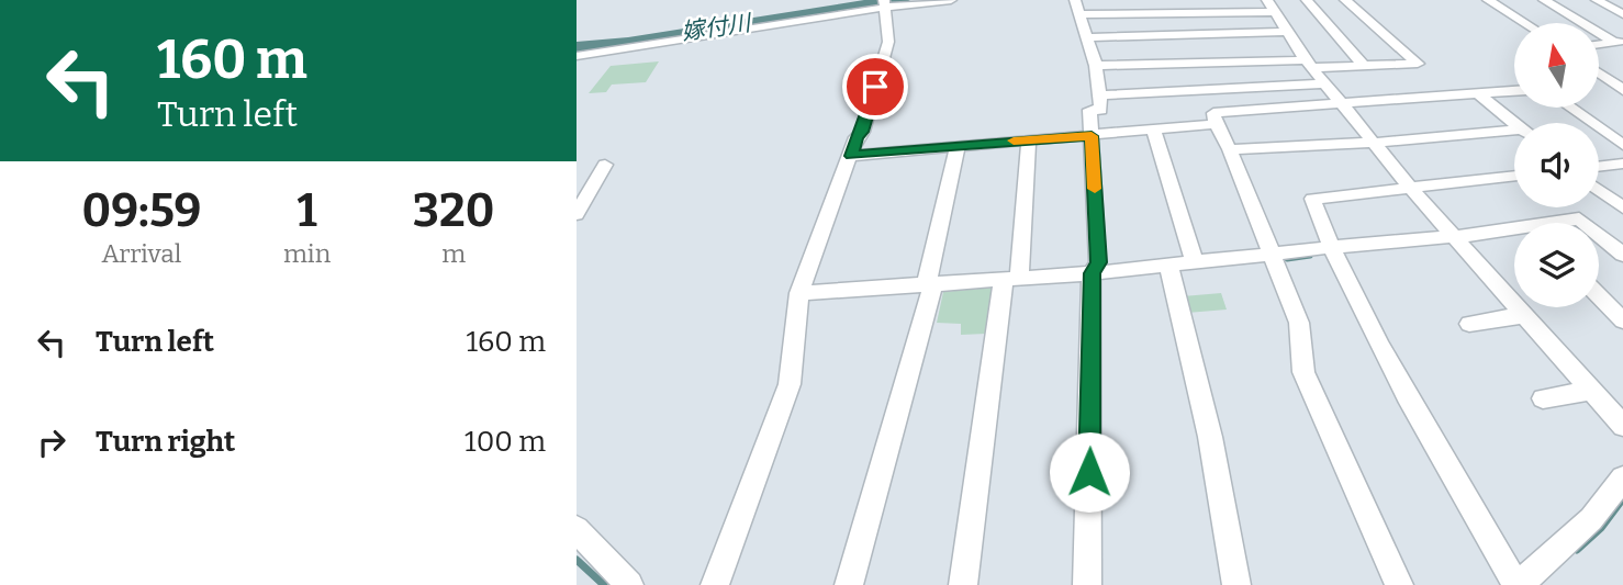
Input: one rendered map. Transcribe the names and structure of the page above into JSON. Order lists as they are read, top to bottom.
{
  "water": ["嫁付川"],
  "north": "top",
  "page": {
    "turn": ["160 m", "Turn left"],
    "eta": [
      "09:59",
      "Arrival",
      "1",
      "min",
      "320",
      "m"
    ],
    "list": [
      {
        "name": "Turn left",
        "value": "160 m"
      },
      {
        "name": "Turn right",
        "value": "100 m"
      }
    ]
  }
}
